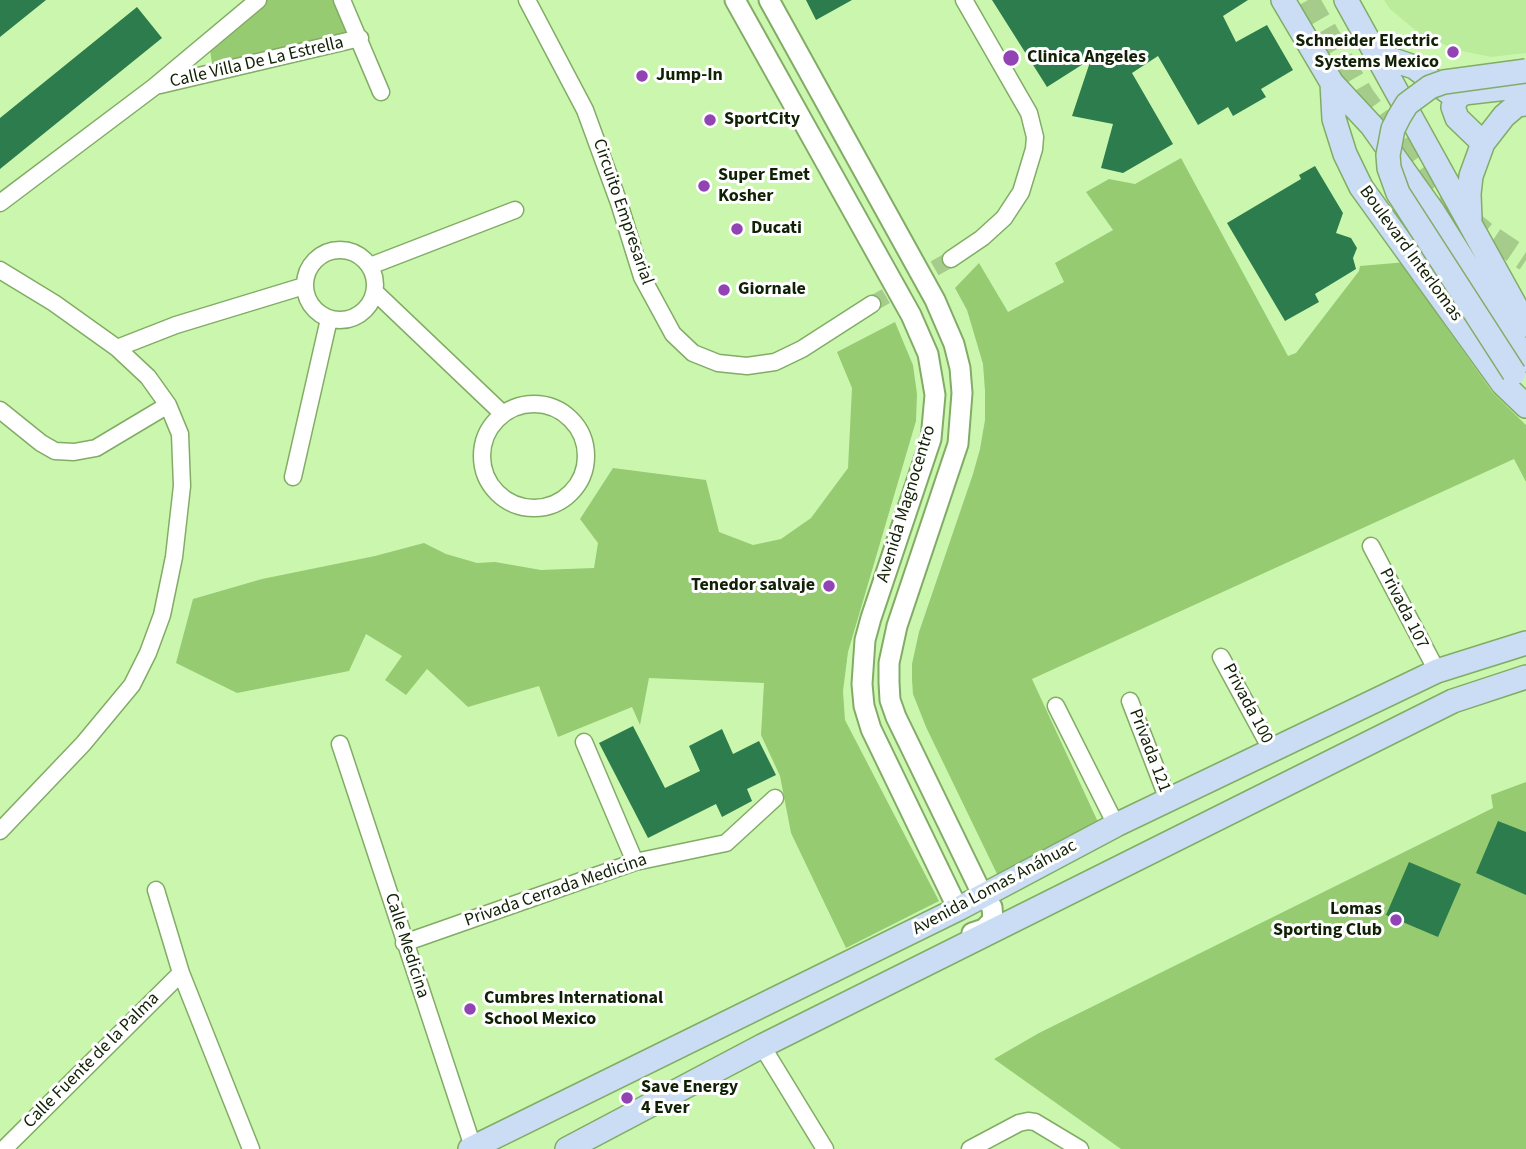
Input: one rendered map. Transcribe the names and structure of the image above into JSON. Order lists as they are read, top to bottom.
{
  "streets": {
    "main road": ["Boulevard Interlomas", "Avenida Lomas Anáhuac"],
    "street": [
      "Calle Villa De La Estrella",
      "Circuito Empresarial",
      "Avenida Magnocentro",
      "Privada 107",
      "Privada 100",
      "Privada 121",
      "Privada Cerrada Medicina",
      "Calle Medicina",
      "Calle Fuente de la Palma"
    ]
  },
  "crossings": [
    ["Avenida Magnocentro", "Avenida Lomas Anáhuac"],
    ["Privada 107", "Avenida Lomas Anáhuac"],
    ["Privada 100", "Avenida Lomas Anáhuac"],
    ["Privada 121", "Avenida Lomas Anáhuac"],
    ["Avenida Lomas Anáhuac", "Calle Medicina"],
    ["Privada Cerrada Medicina", "Calle Medicina"]
  ],
  "places": [
    "Schneider Electric Systems Mexico",
    "Clinica Angeles",
    "Jump-In",
    "SportCity",
    "Super Emet Kosher",
    "Ducati",
    "Giornale",
    "Tenedor salvaje",
    "Lomas Sporting Club",
    "Cumbres International School Mexico",
    "Save Energy 4 Ever"
  ]
}
